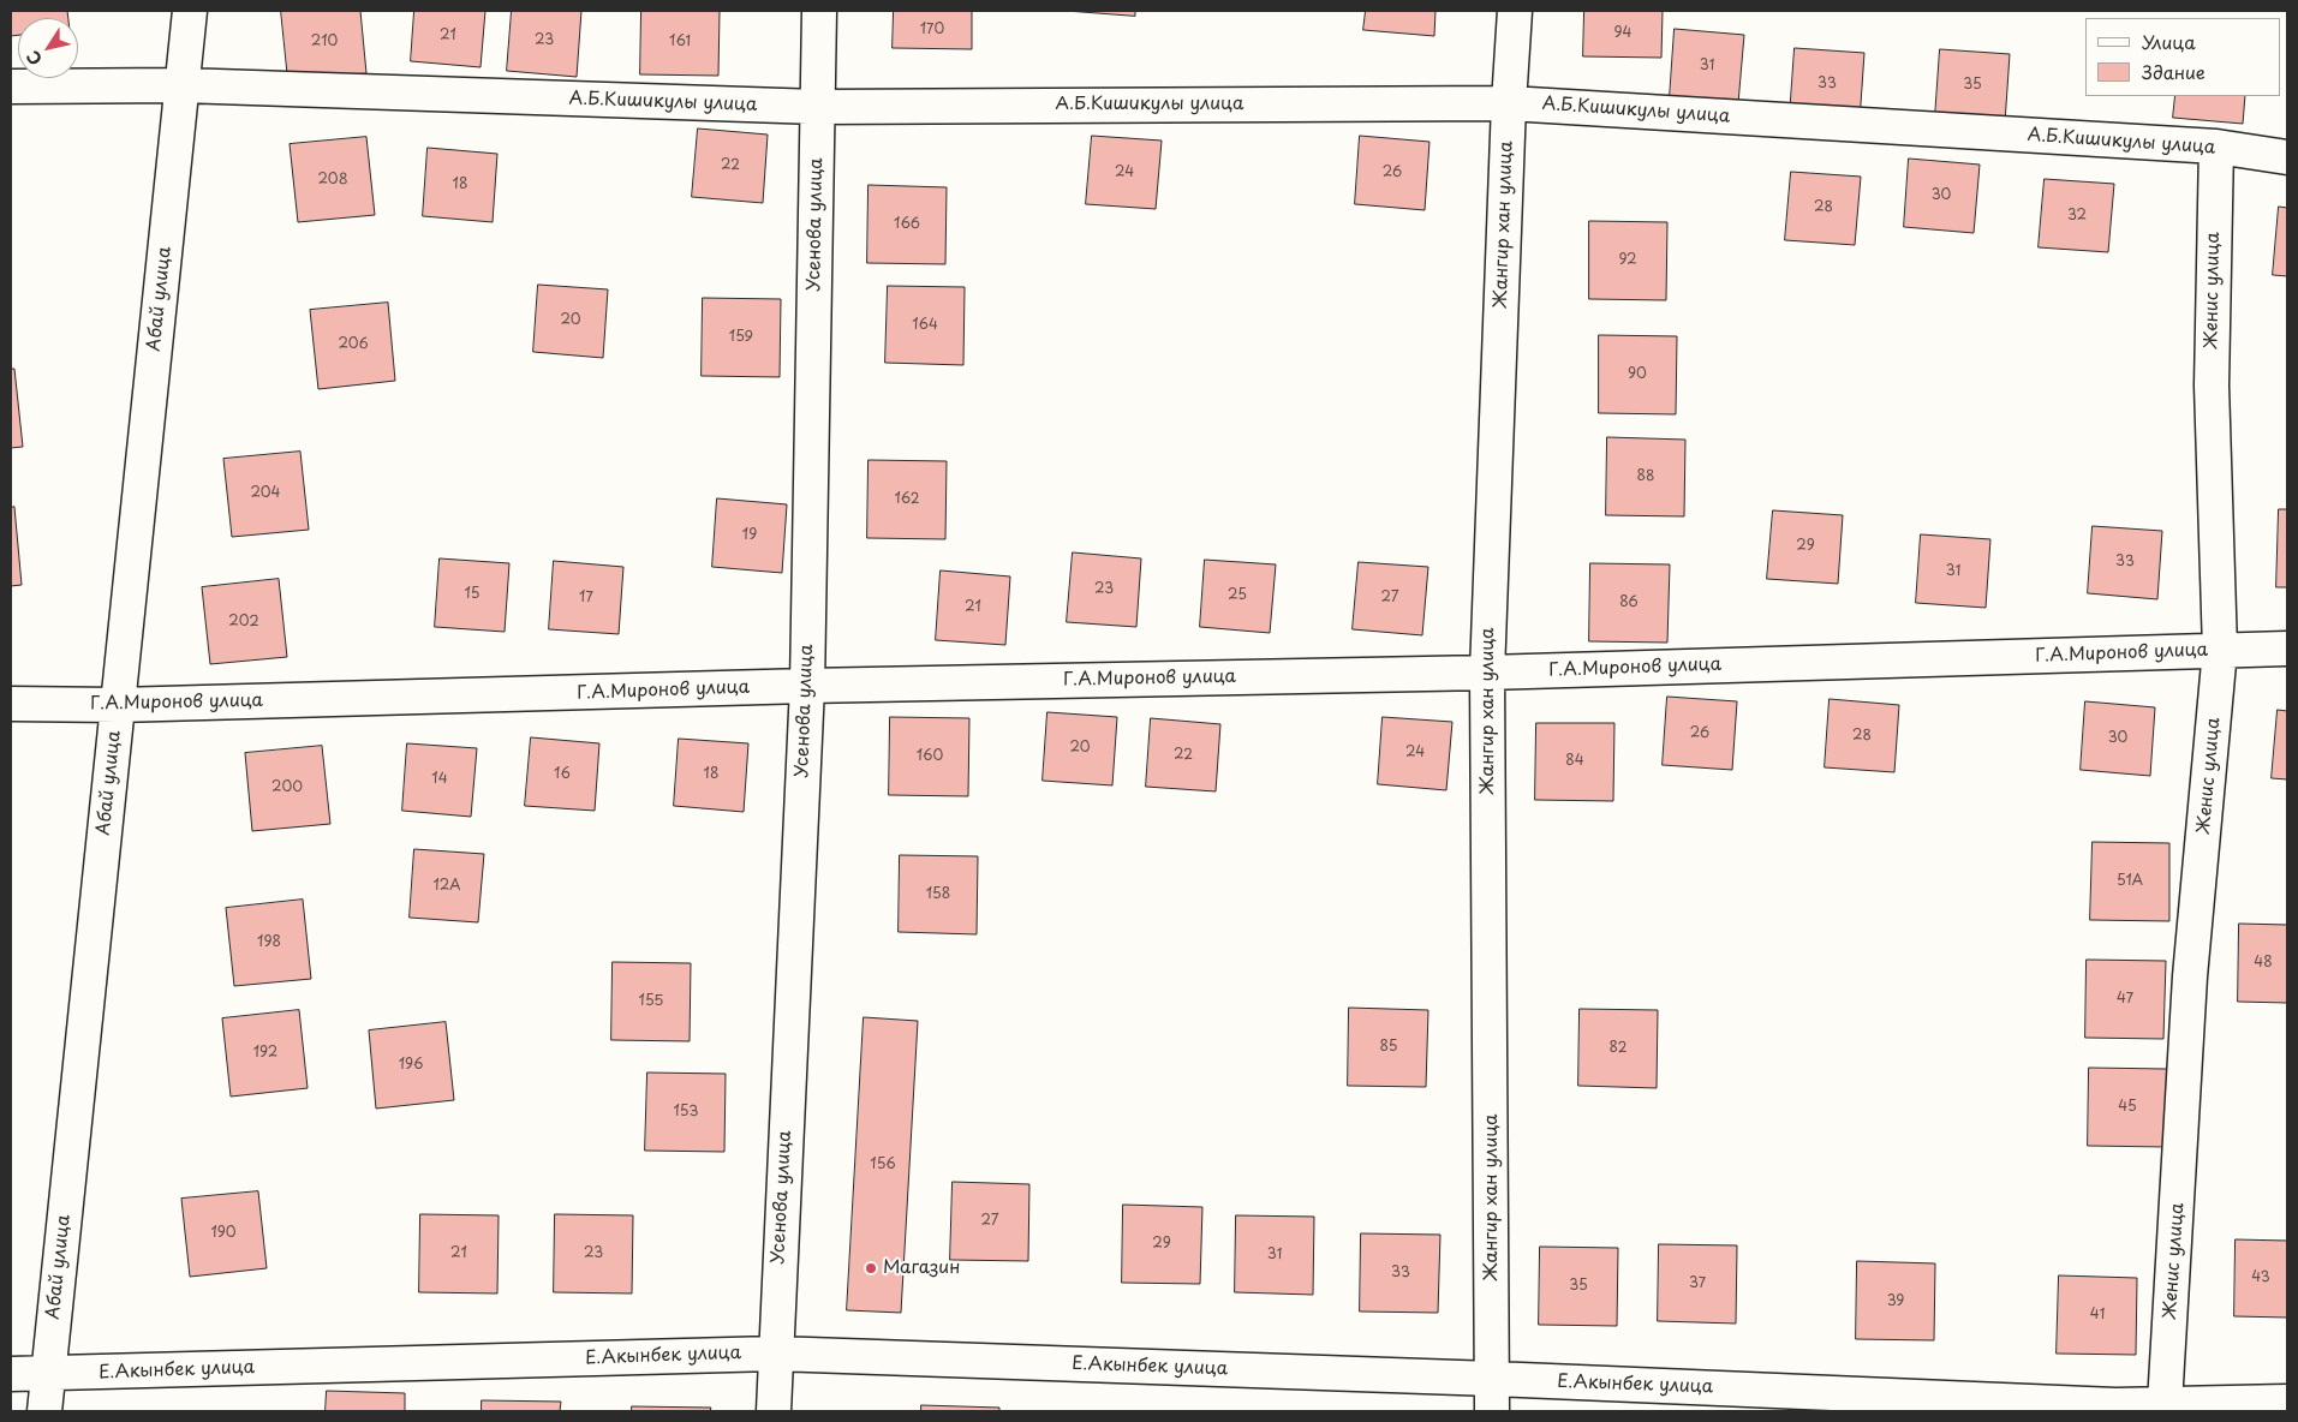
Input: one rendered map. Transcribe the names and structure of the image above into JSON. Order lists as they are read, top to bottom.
{
  "streets": {
    "street": [
      "А.Б.Кишикулы улица",
      "Усенова улица",
      "Жангир хан улица",
      "Женис улица",
      "Абай улица",
      "Г.А.Миронов улица",
      "Е.Акынбек улица"
    ]
  },
  "crossings": [
    ["А.Б.Кишикулы улица", "Усенова улица"],
    ["А.Б.Кишикулы улица", "Жангир хан улица"],
    ["А.Б.Кишикулы улица", "Женис улица"],
    ["А.Б.Кишикулы улица", "Абай улица"],
    ["Усенова улица", "Г.А.Миронов улица"],
    ["Усенова улица", "Е.Акынбек улица"],
    ["Жангир хан улица", "Г.А.Миронов улица"],
    ["Жангир хан улица", "Е.Акынбек улица"],
    ["Женис улица", "Г.А.Миронов улица"],
    ["Женис улица", "Е.Акынбек улица"],
    ["Абай улица", "Г.А.Миронов улица"],
    ["Абай улица", "Е.Акынбек улица"]
  ],
  "places": ["Магазин"],
  "house_numbers": [
    "170",
    "94",
    "21",
    "23",
    "210",
    "161",
    "31",
    "33",
    "35",
    "22",
    "24",
    "26",
    "208",
    "18",
    "30",
    "28",
    "32",
    "166",
    "92",
    "20",
    "164",
    "159",
    "206",
    "90",
    "88",
    "204",
    "162",
    "19",
    "29",
    "33",
    "31",
    "23",
    "15",
    "25",
    "17",
    "27",
    "86",
    "21",
    "202",
    "26",
    "28",
    "30",
    "20",
    "24",
    "22",
    "160",
    "84",
    "16",
    "18",
    "14",
    "200",
    "51А",
    "12А",
    "158",
    "198",
    "48",
    "47",
    "155",
    "85",
    "82",
    "192",
    "196",
    "45",
    "153",
    "156",
    "27",
    "190",
    "29",
    "21",
    "23",
    "31",
    "33",
    "43",
    "37",
    "35",
    "39",
    "41"
  ],
  "legend": ["Улица", "Здание"],
  "north": "bottom left"
}
